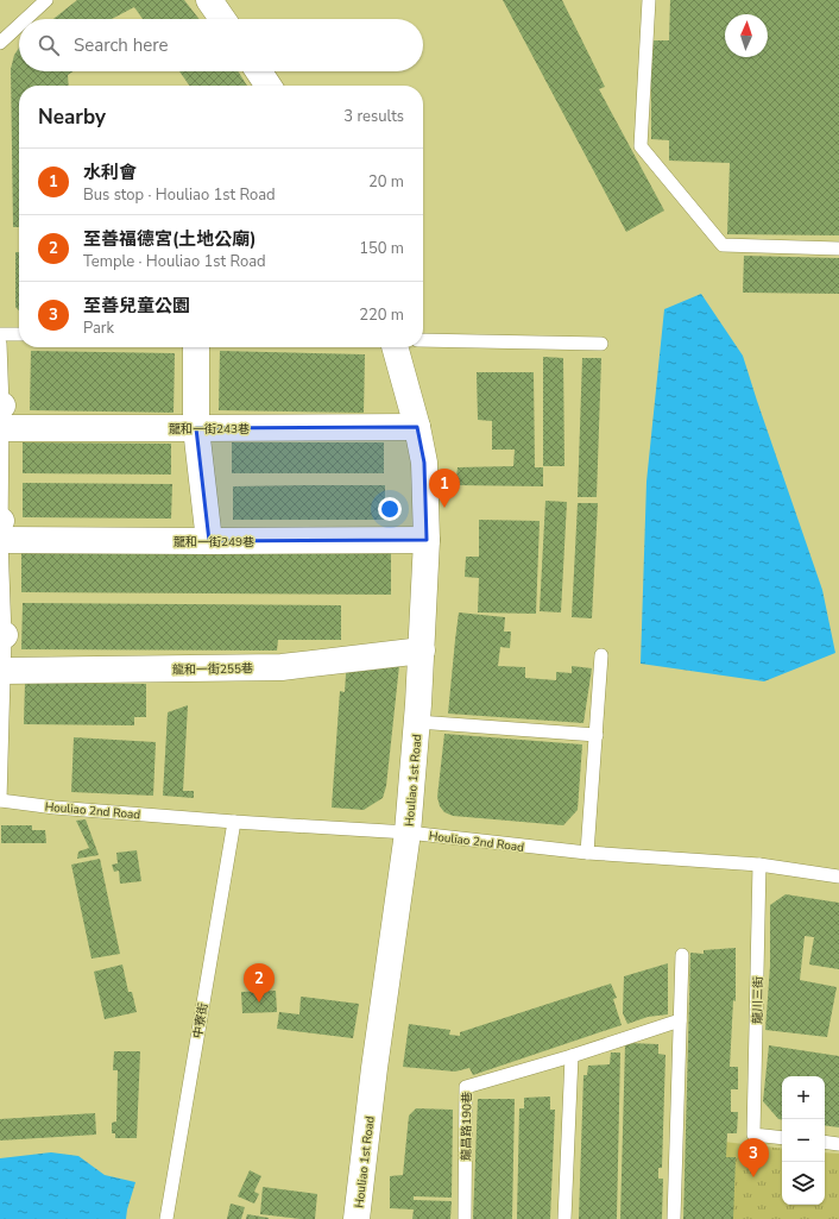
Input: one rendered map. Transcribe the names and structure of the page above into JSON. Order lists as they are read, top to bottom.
{
  "streets": {
    "street": [
      "龍和一街243巷",
      "龍和一街249巷",
      "龍和一街255巷",
      "Houliao 1st Road"
    ],
    "lane": [
      "Houliao 2nd Road",
      "龍川三街",
      "中寮街",
      "龍昌路190巷"
    ]
  },
  "crossings": [
    ["龍和一街243巷", "Houliao 1st Road"],
    ["龍和一街249巷", "Houliao 1st Road"],
    ["龍和一街255巷", "Houliao 1st Road"],
    ["Houliao 1st Road", "Houliao 2nd Road"],
    ["Houliao 2nd Road", "龍川三街"],
    ["Houliao 2nd Road", "中寮街"]
  ],
  "north": "top",
  "page": {
    "search": "Search here",
    "heading": ["Nearby", "3 results"],
    "list": [
      {
        "mark": "1",
        "name": "水利會",
        "note": "Bus stop · Houliao 1st Road",
        "value": "20 m"
      },
      {
        "mark": "2",
        "name": "至善福德宮(土地公廟)",
        "note": "Temple · Houliao 1st Road",
        "value": "150 m"
      },
      {
        "mark": "3",
        "name": "至善兒童公園",
        "note": "Park",
        "value": "220 m"
      }
    ],
    "pins": ["1", "2", "3"],
    "map_buttons": ["+", "−"]
  }
}
